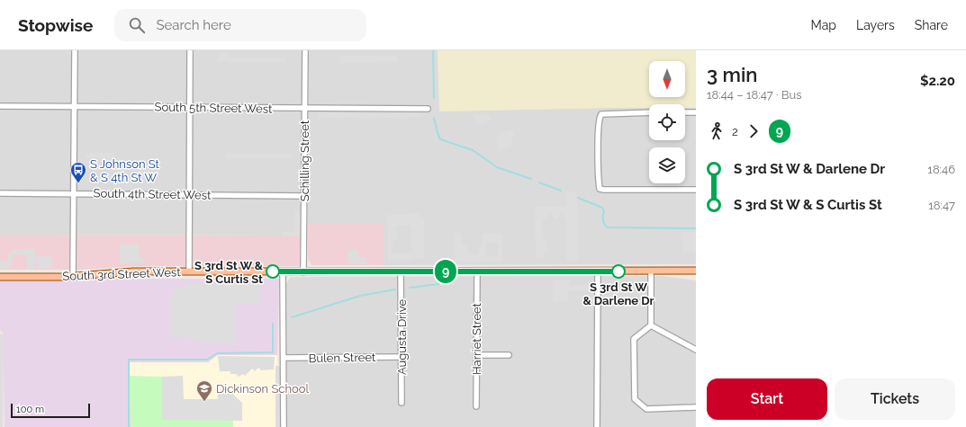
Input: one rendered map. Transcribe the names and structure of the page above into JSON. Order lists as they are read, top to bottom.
{
  "streets": {
    "main road": ["South 3rd Street West"],
    "street": [
      "South 5th Street West",
      "Schilling Street",
      "South 4th Street West",
      "Augusta Drive",
      "Harriet Street",
      "Bulen Street"
    ]
  },
  "crossings": [
    ["South 5th Street West", "Schilling Street"],
    ["Schilling Street", "South 4th Street West"],
    ["Schilling Street", "South 3rd Street West"],
    ["South 3rd Street West", "Augusta Drive"],
    ["South 3rd Street West", "Harriet Street"],
    ["Augusta Drive", "Bulen Street"]
  ],
  "places": {
    "bus stop": ["S Johnson St & S 4th St W"],
    "other": ["S 3rd St W & S Curtis St", "S 3rd St W & Darlene Dr"],
    "school or university": ["Dickinson School"]
  },
  "lines": ["bus line 9"],
  "scale_bar": "100 m",
  "north": "bottom",
  "page": {
    "header": "Stopwise",
    "search": "Search here",
    "nav": ["Map", "Layers", "Share"],
    "on_map": "9",
    "heading": ["3 min", "18:44 – 18:47 · Bus", "$2.20"],
    "legs": ["2", "9"],
    "list": [
      {
        "name": "S 3rd St W & Darlene Dr",
        "value": "18:46"
      },
      {
        "name": "S 3rd St W & S Curtis St",
        "value": "18:47"
      }
    ],
    "buttons": ["Start", "Tickets"],
    "scale": "100 m"
  }
}
